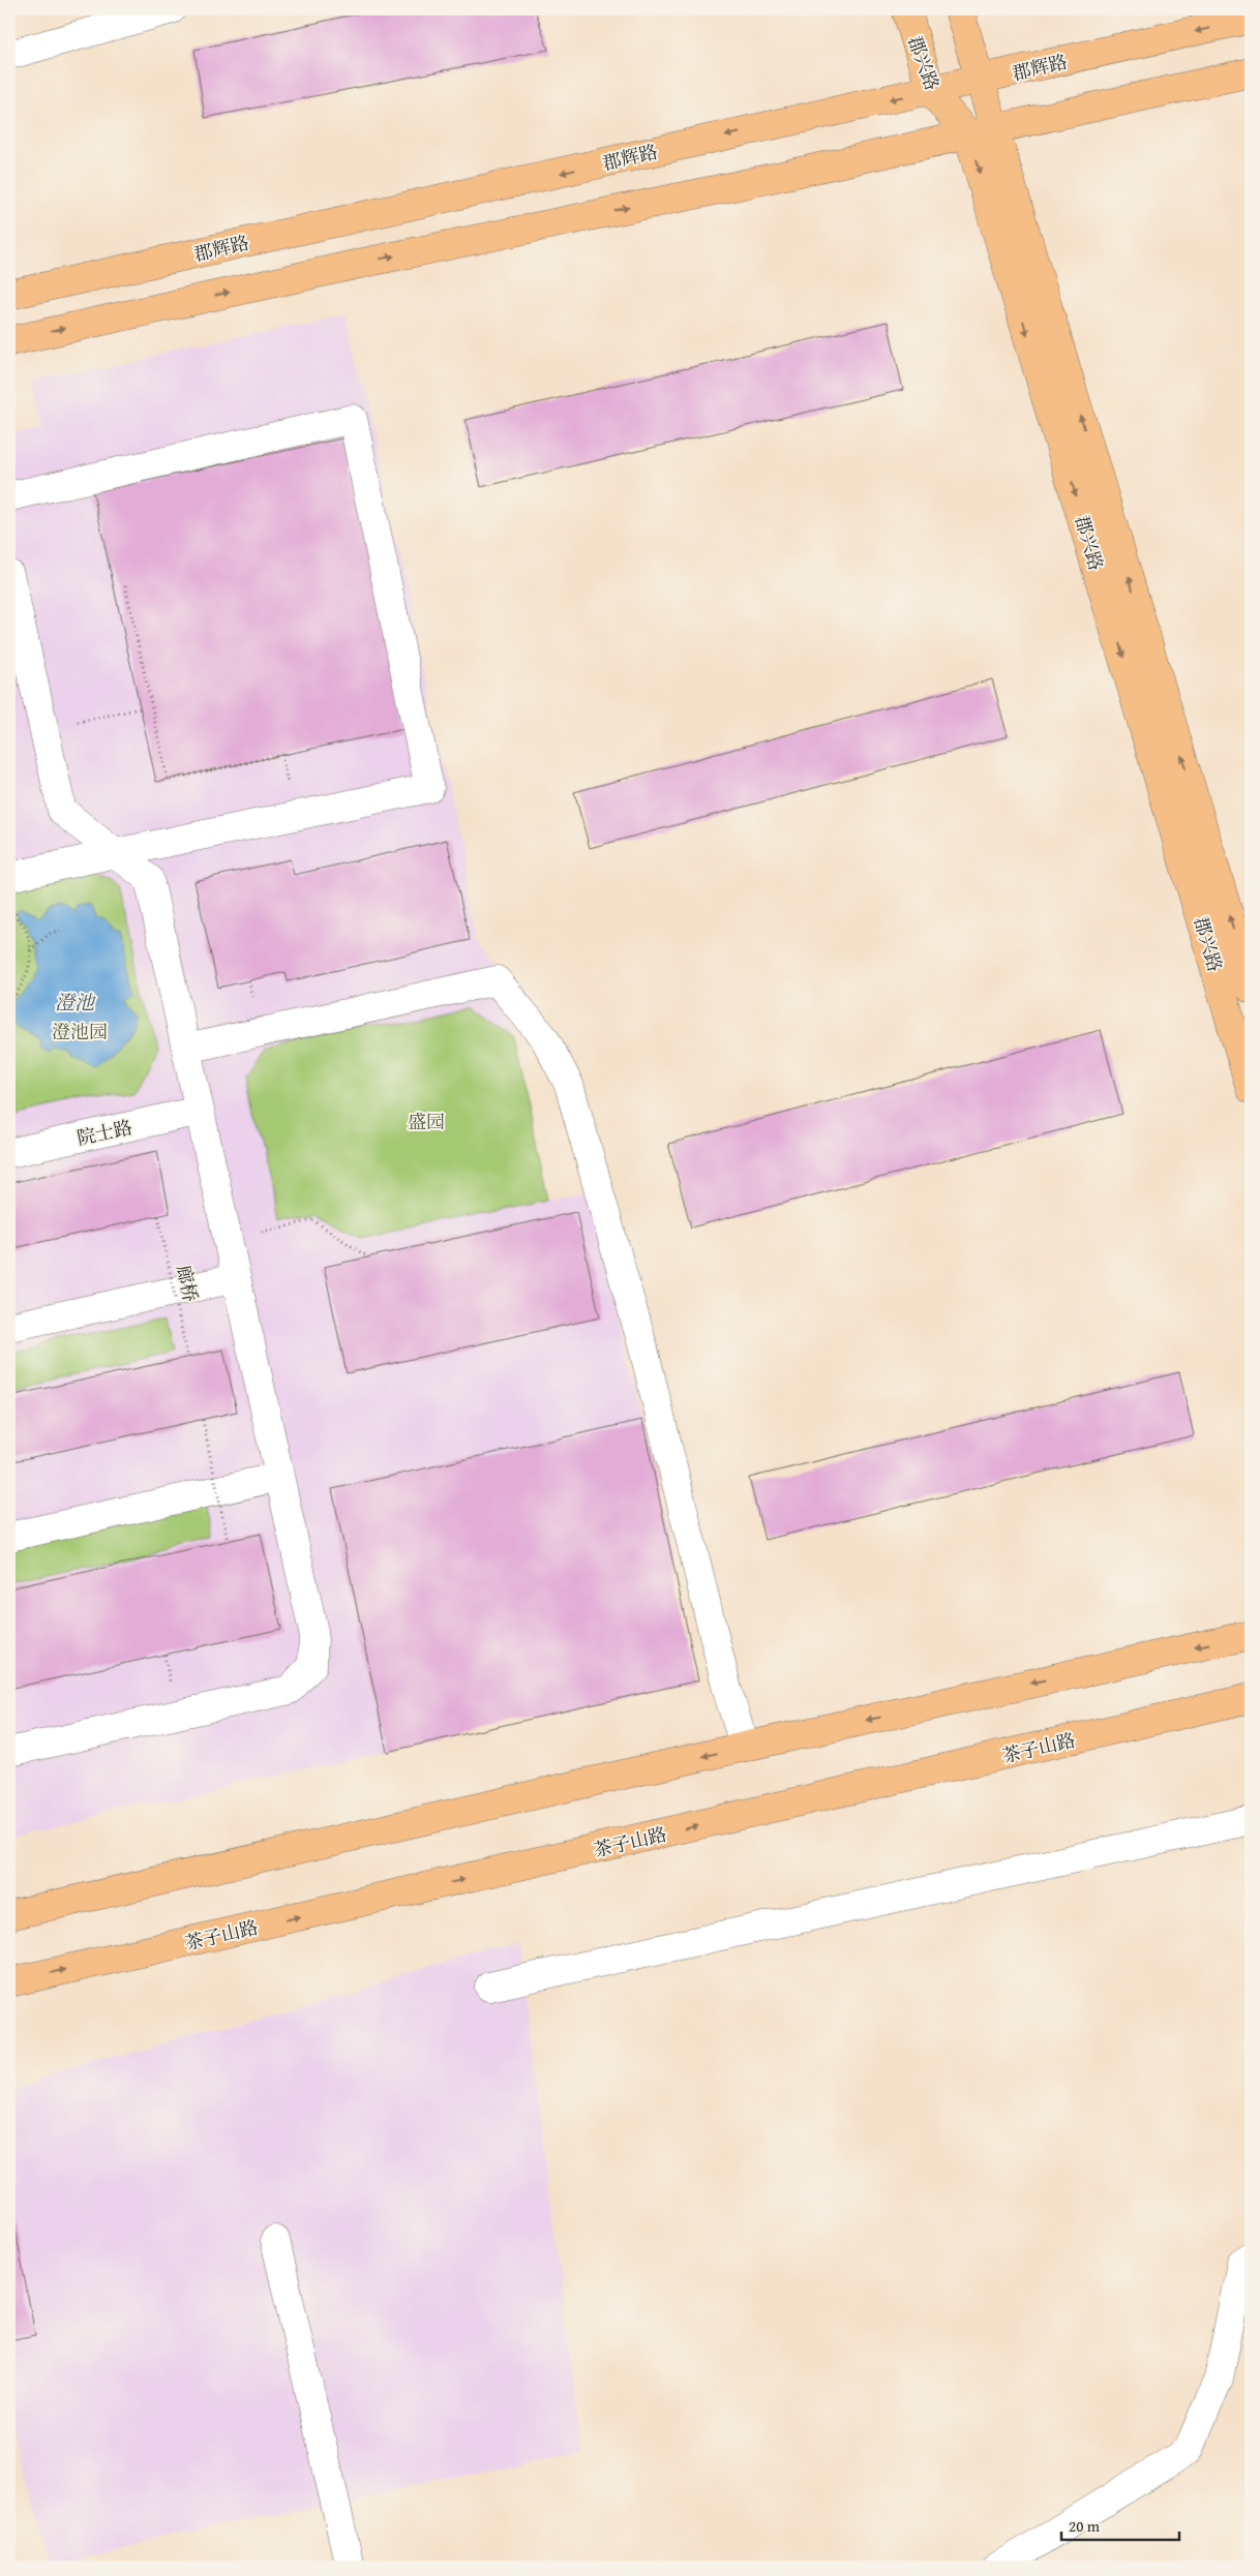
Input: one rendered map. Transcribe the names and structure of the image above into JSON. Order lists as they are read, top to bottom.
{
  "streets": {
    "main road": ["郡兴路", "郡辉路", "茶子山路"],
    "street": ["院士路"],
    "path": ["廊桥"]
  },
  "crossings": [
    ["郡兴路", "郡辉路"]
  ],
  "water": ["澄池"],
  "parks": ["澄池园", "盛园"],
  "scale_bar": "20 m"
}
